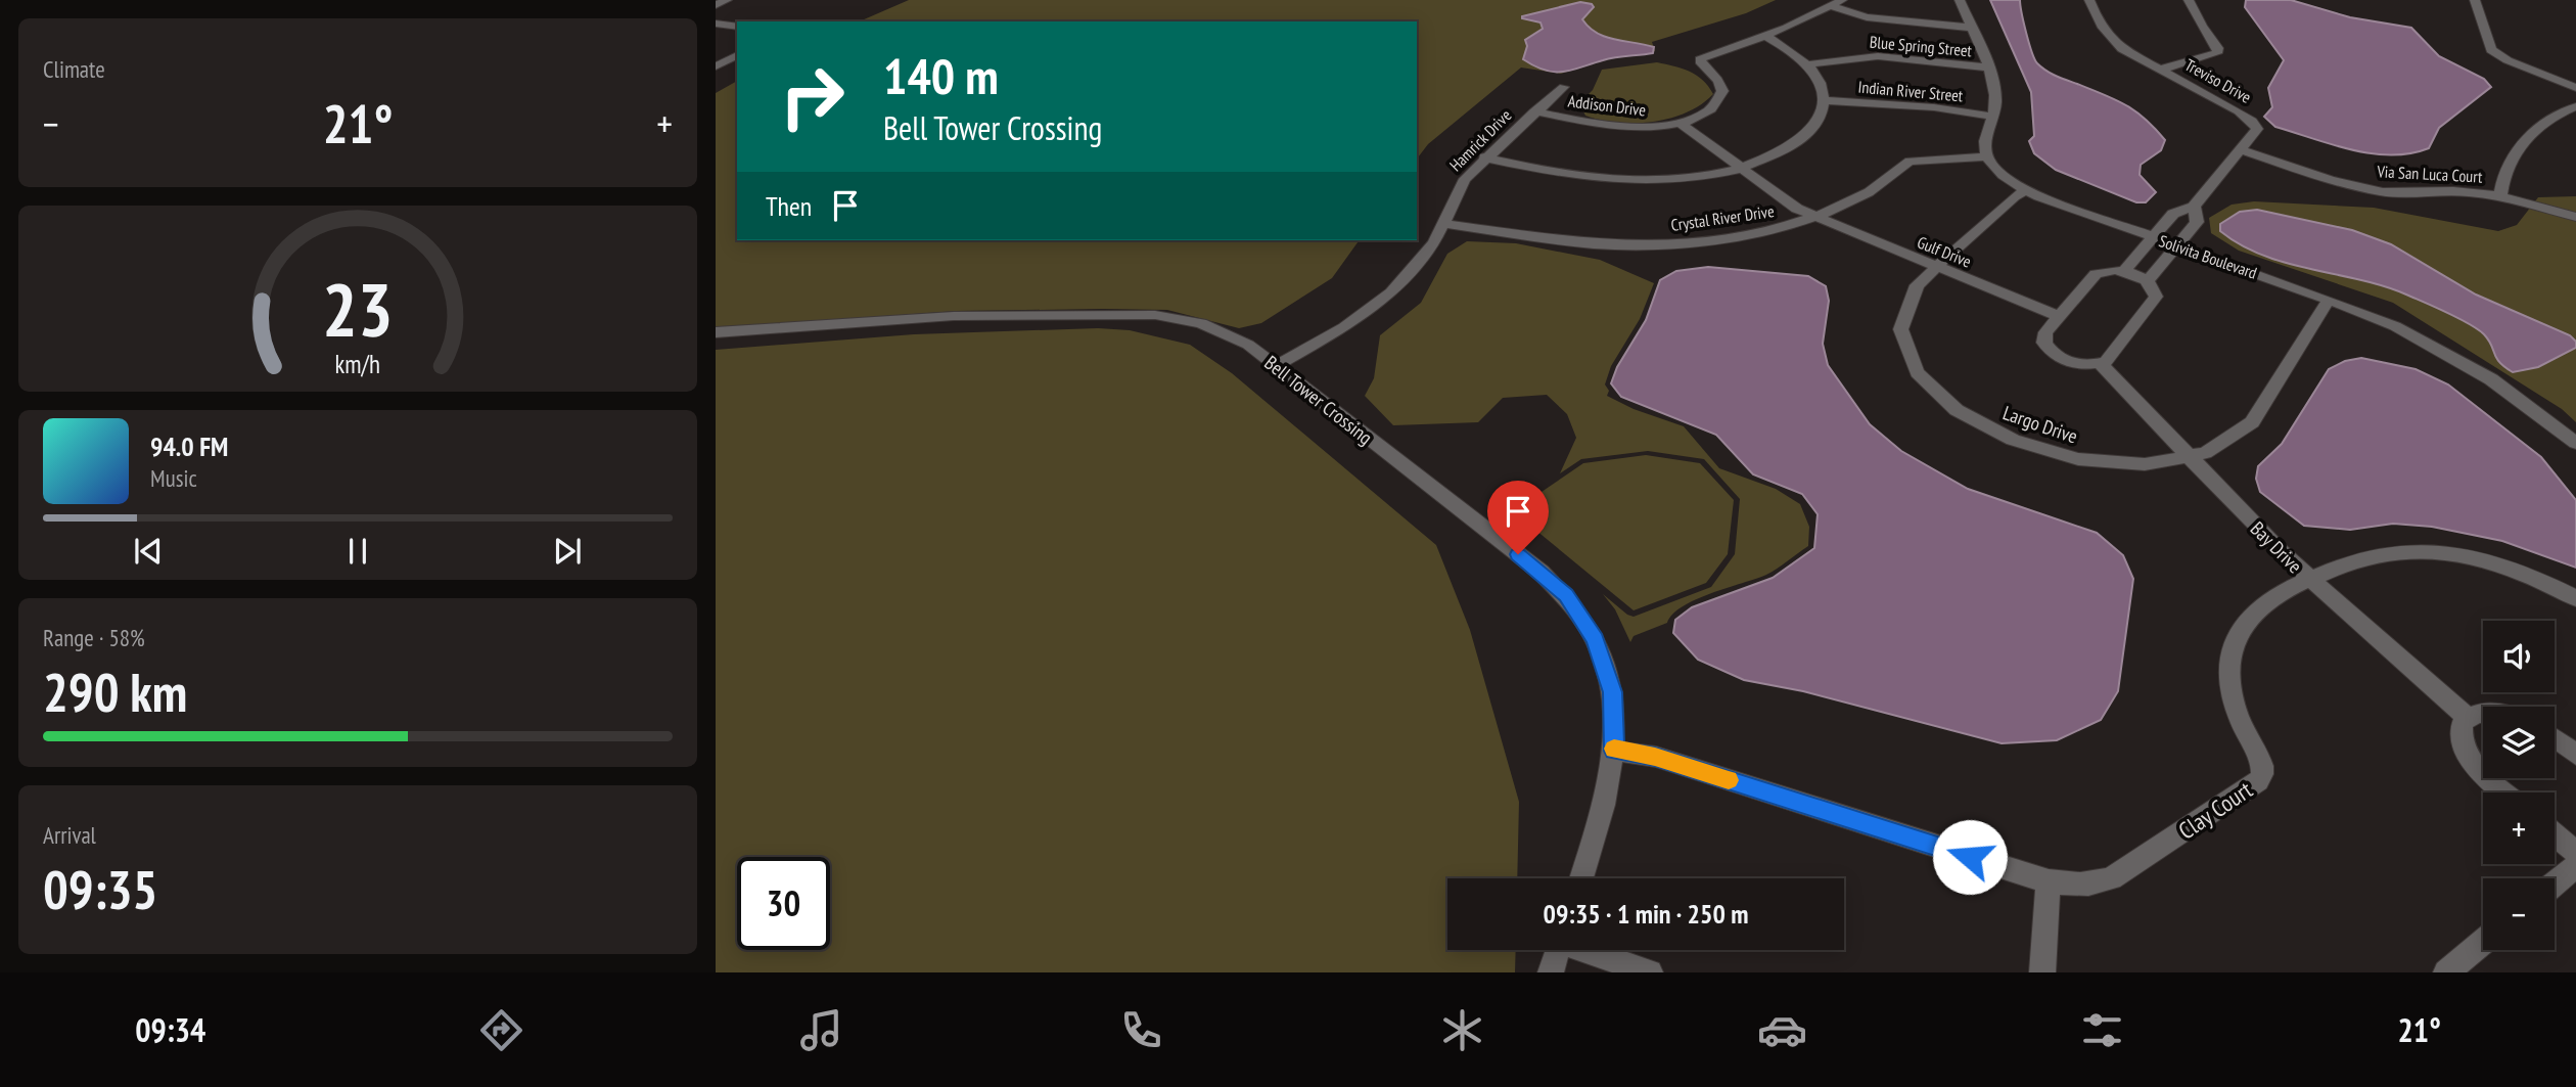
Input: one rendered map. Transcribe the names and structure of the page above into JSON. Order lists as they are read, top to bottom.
{
  "streets": {
    "street": [
      "Blue Spring Street",
      "Treviso Drive",
      "Indian River Street",
      "Addison Drive",
      "Hamrick Drive",
      "Via San Luca Court",
      "Crystal River Drive",
      "Gulf Drive",
      "Solivita Boulevard",
      "Bell Tower Crossing",
      "Largo Drive",
      "Bay Drive",
      "Clay Court"
    ]
  },
  "crossings": [
    ["Treviso Drive", "Via San Luca Court"],
    ["Treviso Drive", "Solivita Boulevard"],
    ["Addison Drive", "Hamrick Drive"],
    ["Addison Drive", "Gulf Drive"],
    ["Hamrick Drive", "Crystal River Drive"],
    ["Hamrick Drive", "Bell Tower Crossing"],
    ["Crystal River Drive", "Gulf Drive"],
    ["Crystal River Drive", "Solivita Boulevard"],
    ["Gulf Drive", "Largo Drive"],
    ["Solivita Boulevard", "Largo Drive"],
    ["Bell Tower Crossing", "Clay Court"],
    ["Largo Drive", "Bay Drive"],
    ["Bay Drive", "Clay Court"]
  ],
  "page": {
    "tile": [
      "Climate",
      ["Range · 58%", "290 km"],
      ["Arrival", "09:35"]
    ],
    "turn": ["140 m", "Bell Tower Crossing"],
    "heat": ["−", "21°", "+"],
    "then": "Then",
    "song": ["94.0 FM", "Music"],
    "map_buttons": ["+", "−"],
    "limit": "30",
    "trip": "09:35 · 1 min · 250 m",
    "tabs": ["09:34", "21°"],
    "gauge": ["23", "km/h"]
  }
}
